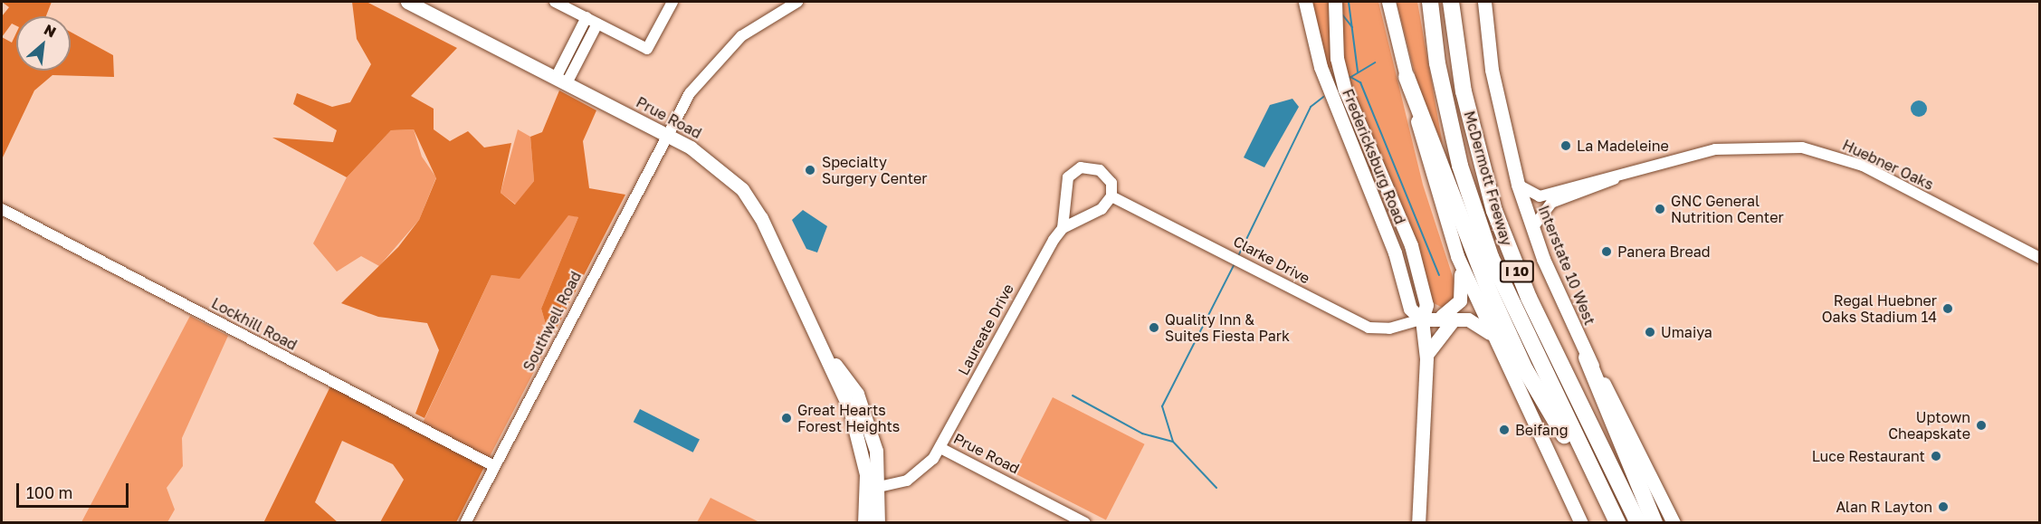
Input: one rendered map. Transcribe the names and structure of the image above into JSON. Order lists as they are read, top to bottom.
{
  "streets": {
    "highway": ["McDermott Freeway", "I 10"],
    "main road": ["Prue Road", "Fredericksburg Road", "Interstate 10 West"],
    "street": [
      "Huebner Oaks",
      "Clarke Drive",
      "Southwell Road",
      "Lockhill Road",
      "Laureate Drive"
    ]
  },
  "crossings": [
    ["Prue Road", "Southwell Road"],
    ["Prue Road", "Laureate Drive"],
    ["Fredericksburg Road", "Clarke Drive"],
    ["Huebner Oaks", "Interstate 10 West"],
    ["Southwell Road", "Lockhill Road"]
  ],
  "places": [
    "La Madeleine",
    "Specialty Surgery Center",
    "GNC General Nutrition Center",
    "Panera Bread",
    "Regal Huebner Oaks Stadium 14",
    "Quality Inn & Suites Fiesta Park",
    "Umaiya",
    "Great Hearts Forest Heights",
    "Uptown Cheapskate",
    "Beifang",
    "Luce Restaurant",
    "Alan R Layton"
  ],
  "scale_bar": "100 m",
  "north": "top right"
}
